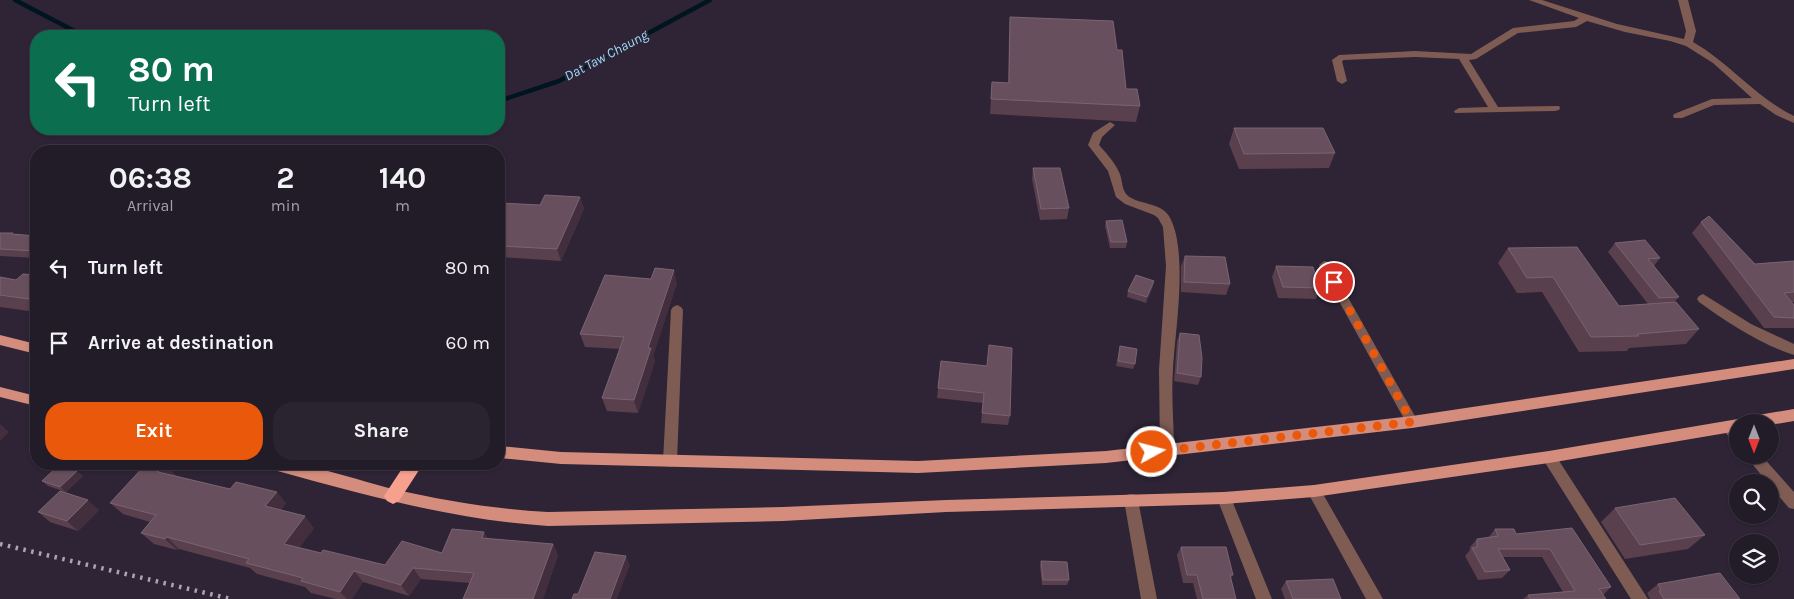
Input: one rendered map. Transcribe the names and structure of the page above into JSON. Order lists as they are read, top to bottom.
{
  "water": ["Dat Taw Chaung"],
  "north": "bottom",
  "page": {
    "turn": ["80 m", "Turn left"],
    "eta": [
      "06:38",
      "Arrival",
      "2",
      "min",
      "140",
      "m"
    ],
    "list": [
      {
        "name": "Turn left",
        "value": "80 m"
      },
      {
        "name": "Arrive at destination",
        "value": "60 m"
      }
    ],
    "buttons": ["Exit", "Share"]
  }
}
